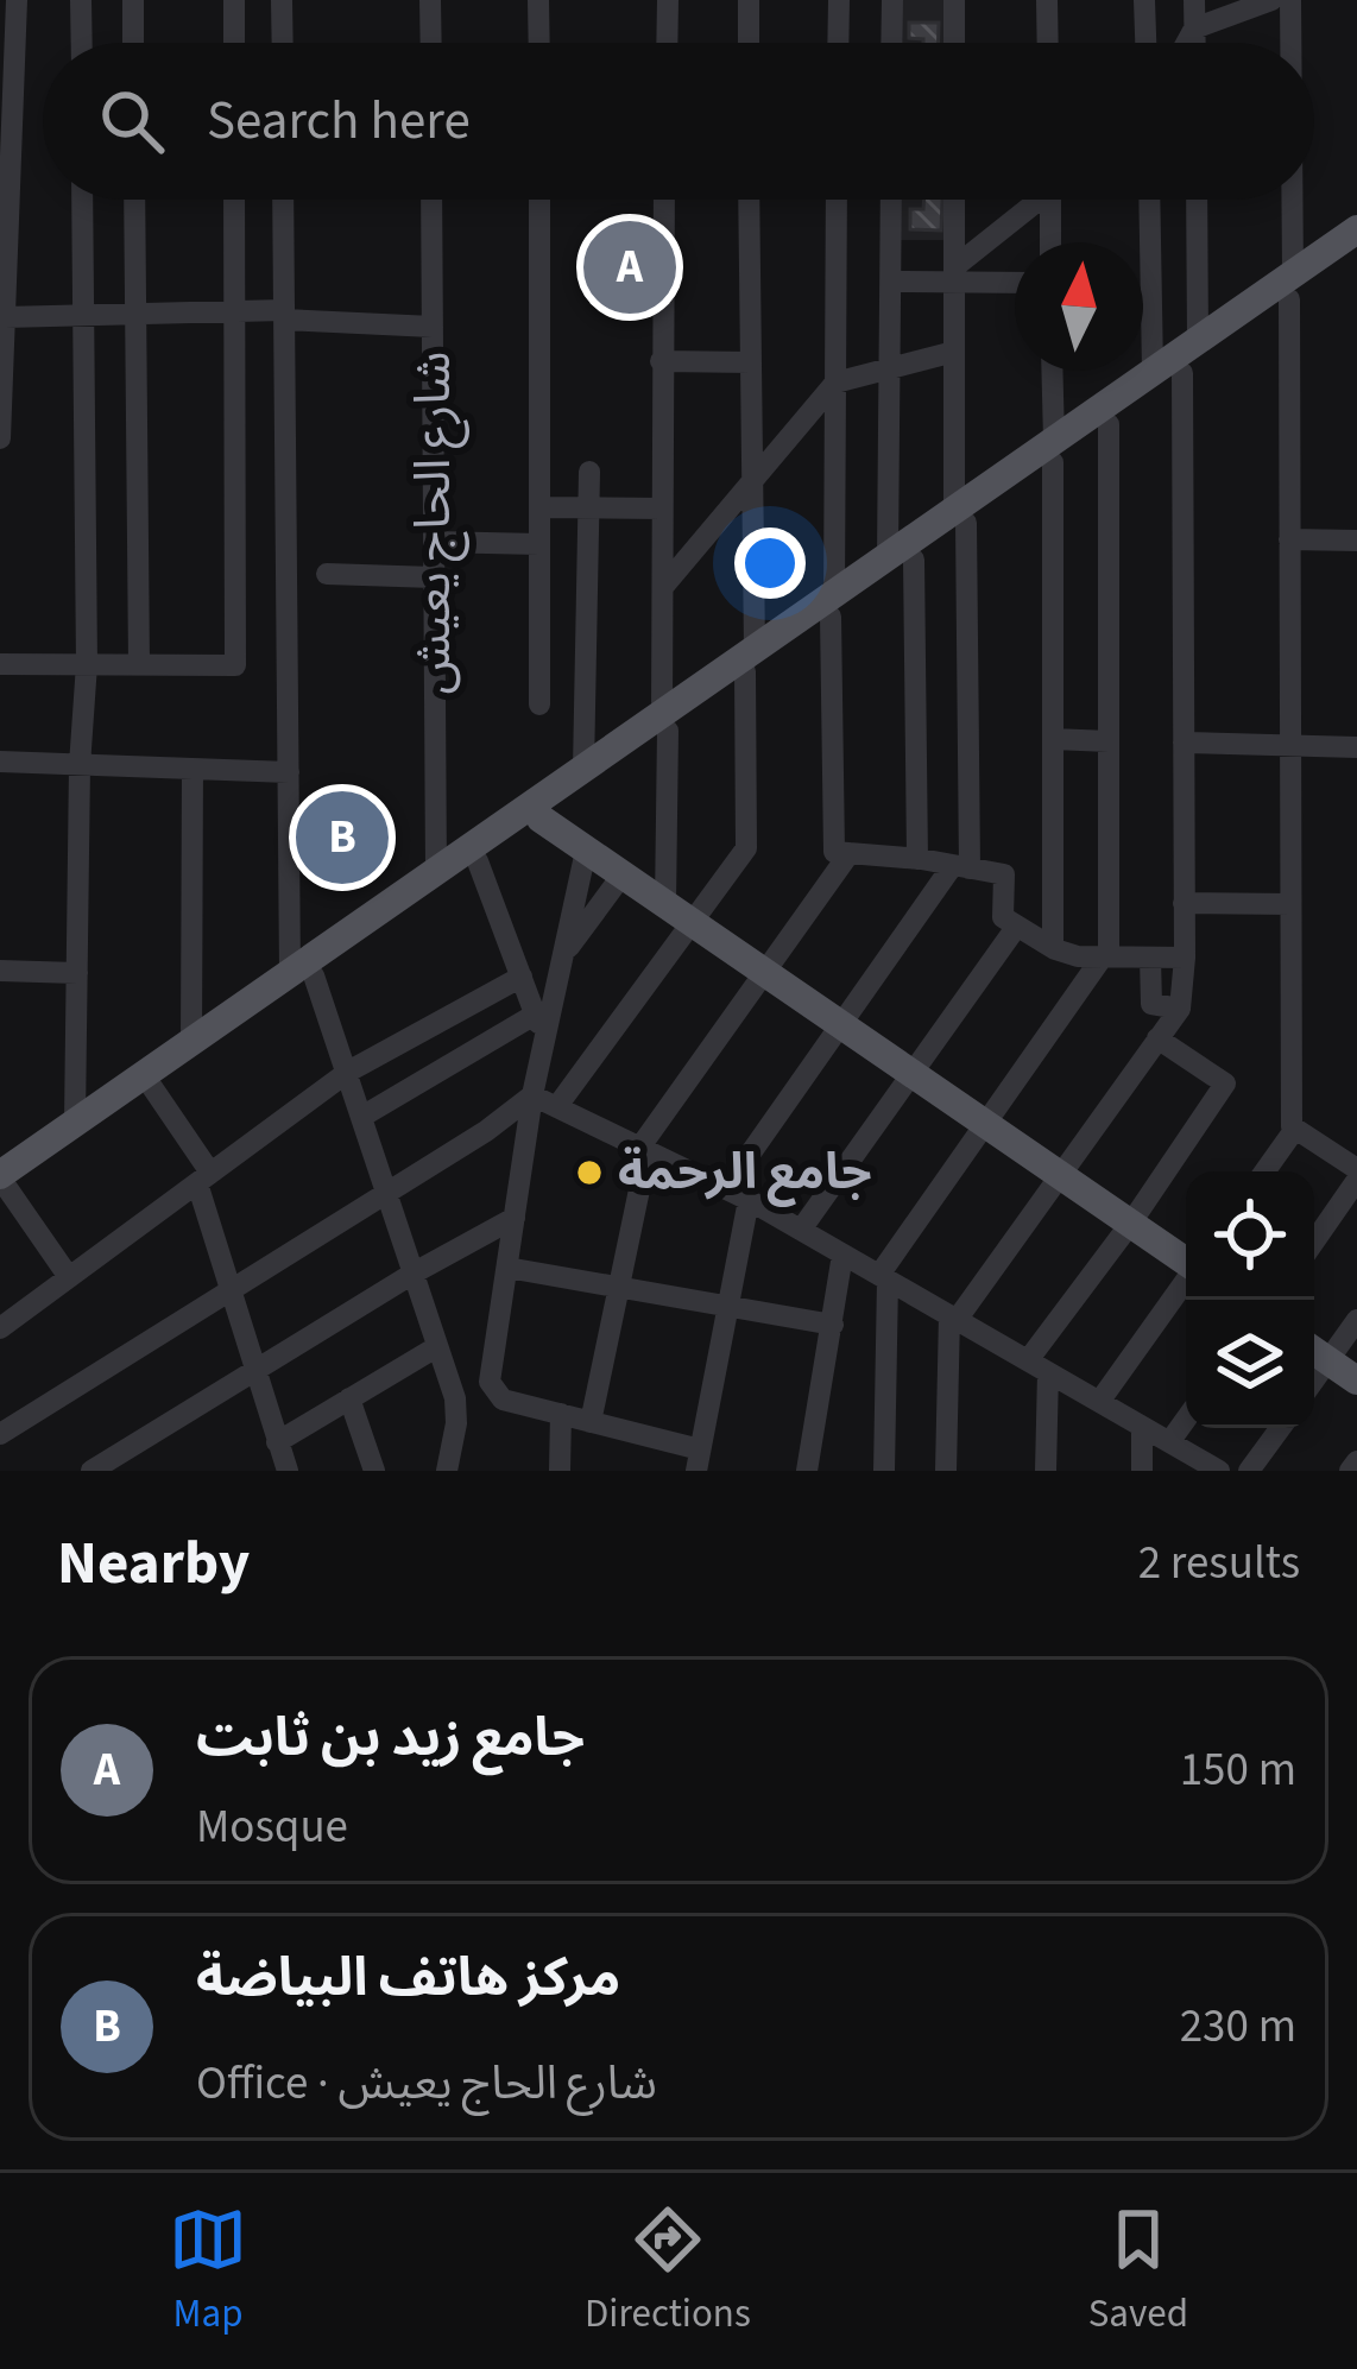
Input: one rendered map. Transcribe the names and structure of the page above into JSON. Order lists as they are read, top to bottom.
{
  "streets": {
    "street": ["شارع الحاج يعيش"]
  },
  "places": ["جامع الرحمة"],
  "north": "top",
  "page": {
    "search": "Search here",
    "pins": ["A", "B"],
    "heading": ["Nearby", "2 results"],
    "list": [
      {
        "mark": "A",
        "name": "جامع زيد بن ثابت",
        "note": "Mosque",
        "value": "150 m"
      },
      {
        "mark": "B",
        "name": "مركز هاتف البياضة",
        "note": "Office · شارع الحاج يعيش",
        "value": "230 m"
      }
    ],
    "nav": ["Map", "Directions", "Saved"]
  }
}
